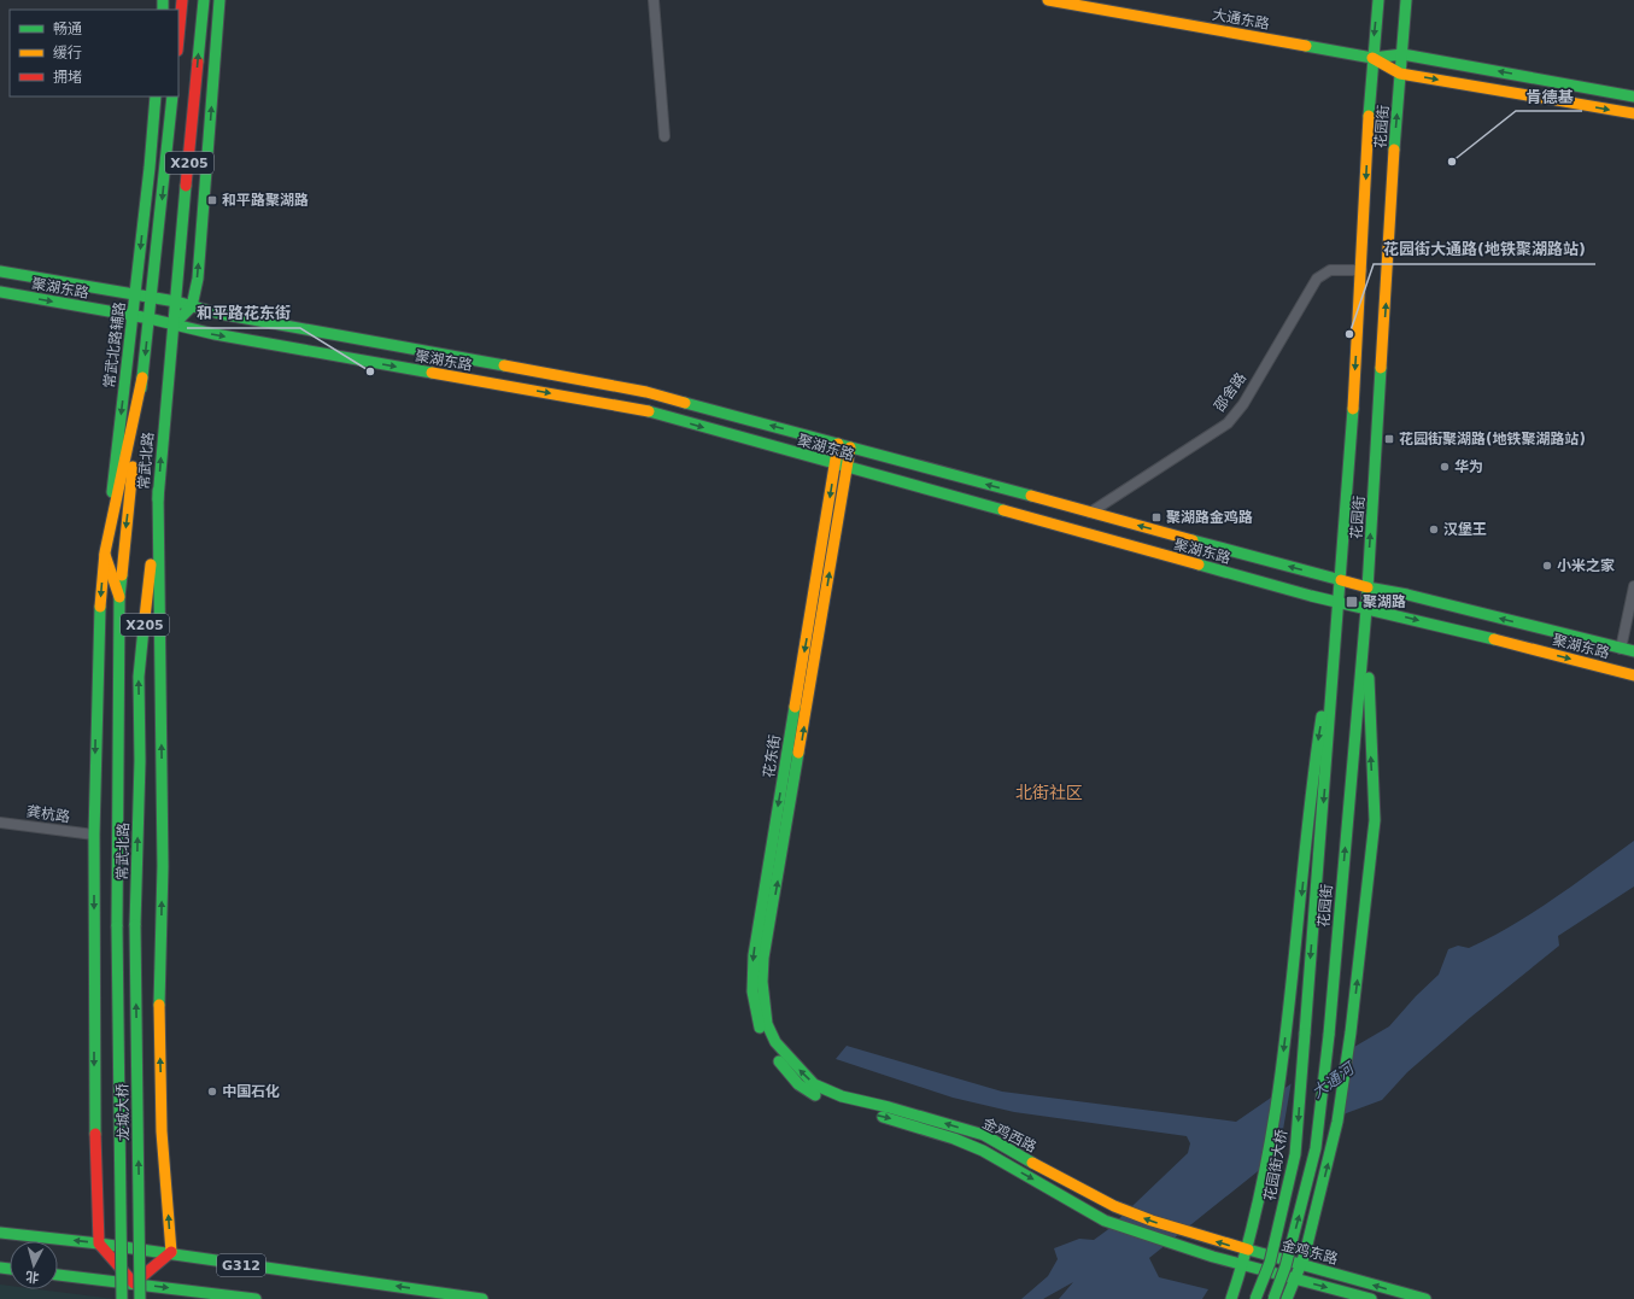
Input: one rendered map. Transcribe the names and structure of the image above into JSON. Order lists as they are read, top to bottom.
{
  "streets": {
    "main road": [
      "大通东路",
      "花园街",
      "X205",
      "聚湖东路",
      "常武北路辅路",
      "常武北路",
      "花东街",
      "龙城大桥",
      "金鸡西路",
      "花园街大桥",
      "金鸡东路",
      "G312"
    ],
    "street": ["邵舍路", "龚杭路"]
  },
  "crossings": [
    ["大通东路", "花园街"],
    ["花园街", "聚湖东路"],
    ["花园街", "邵舍路"],
    ["花园街", "花园街大桥"],
    ["聚湖东路", "常武北路辅路"],
    ["聚湖东路", "邵舍路"],
    ["聚湖东路", "常武北路"],
    ["聚湖东路", "花东街"],
    ["常武北路辅路", "常武北路"],
    ["常武北路", "龙城大桥"],
    ["花东街", "金鸡西路"],
    ["金鸡西路", "金鸡东路"]
  ],
  "districts": ["北街社区"],
  "water": ["大通河"],
  "places": {
    "other": [
      "肯德基",
      "花园街大通路(地铁聚湖路站)",
      "和平路花东街",
      "华为",
      "汉堡王",
      "小米之家",
      "中国石化"
    ],
    "transit": [
      "和平路聚湖路",
      "花园街聚湖路(地铁聚湖路站)",
      "聚湖路金鸡路",
      "聚湖路"
    ]
  },
  "legend": ["畅通", "缓行", "拥堵"],
  "north": "bottom"
}
